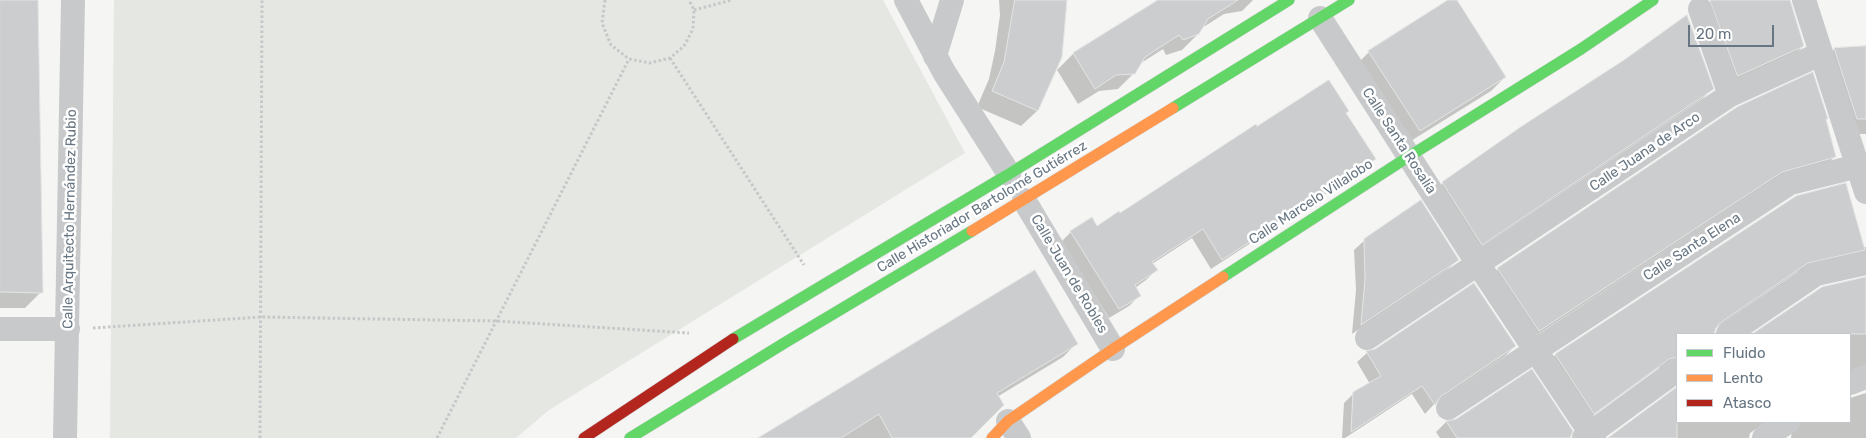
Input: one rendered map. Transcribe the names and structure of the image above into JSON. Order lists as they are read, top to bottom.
{
  "streets": {
    "street": [
      "Calle Santa Rosalía",
      "Calle Juana de Arco",
      "Calle Marcelo Villalobo",
      "Calle Historiador Bartolomé Gutiérrez",
      "Calle Arquitecto Hernández Rubio",
      "Calle Santa Elena",
      "Calle Juan de Robles"
    ]
  },
  "crossings": [
    ["Calle Santa Rosalía", "Calle Juana de Arco"],
    ["Calle Santa Rosalía", "Calle Marcelo Villalobo"],
    ["Calle Santa Rosalía", "Calle Historiador Bartolomé Gutiérrez"],
    ["Calle Santa Rosalía", "Calle Santa Elena"],
    ["Calle Marcelo Villalobo", "Calle Juan de Robles"],
    ["Calle Historiador Bartolomé Gutiérrez", "Calle Juan de Robles"]
  ],
  "legend": ["Fluido", "Lento", "Atasco"],
  "scale_bar": "20 m"
}
